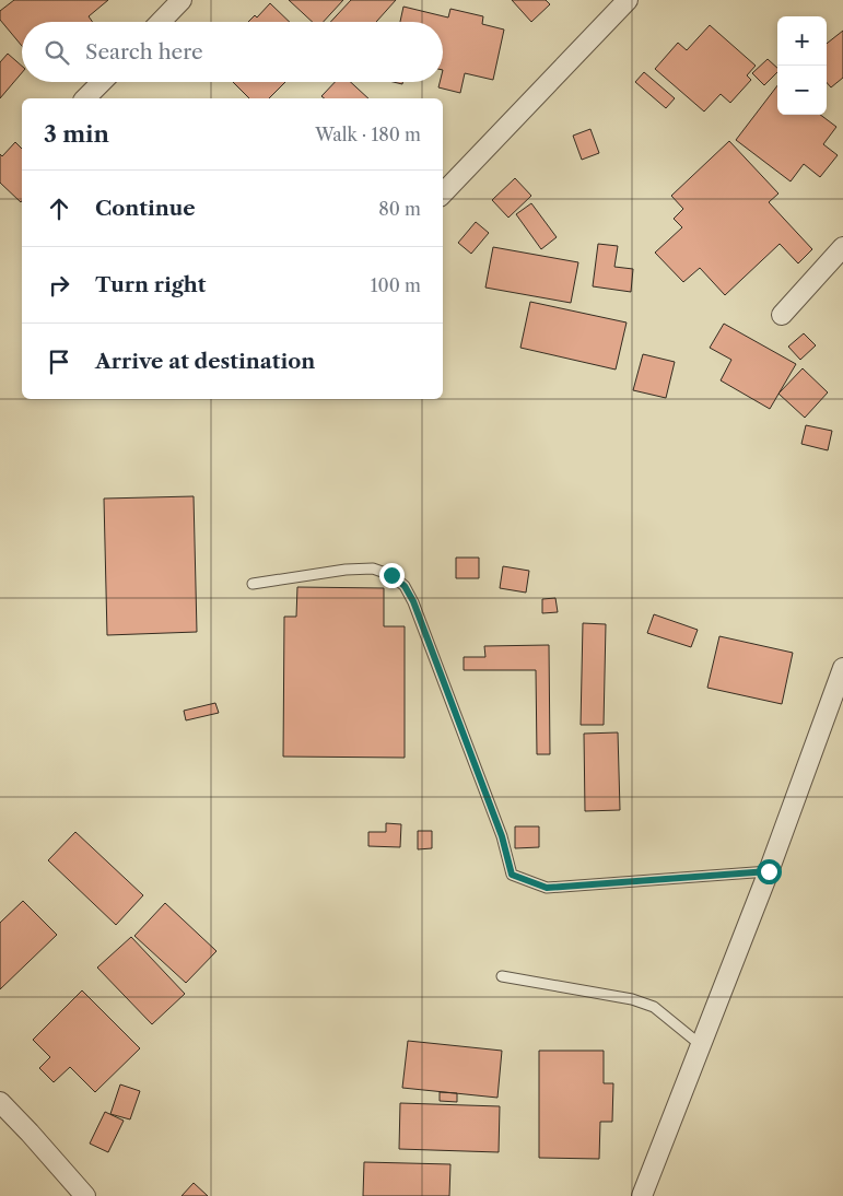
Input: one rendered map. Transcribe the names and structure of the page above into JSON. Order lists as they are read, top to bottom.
{
  "page": {
    "map_buttons": ["+", "−"],
    "search": "Search here",
    "heading": ["3 min", "Walk · 180 m"],
    "list": [
      ["Continue", "80 m"],
      ["Turn right", "100 m"],
      "Arrive at destination"
    ]
  }
}
